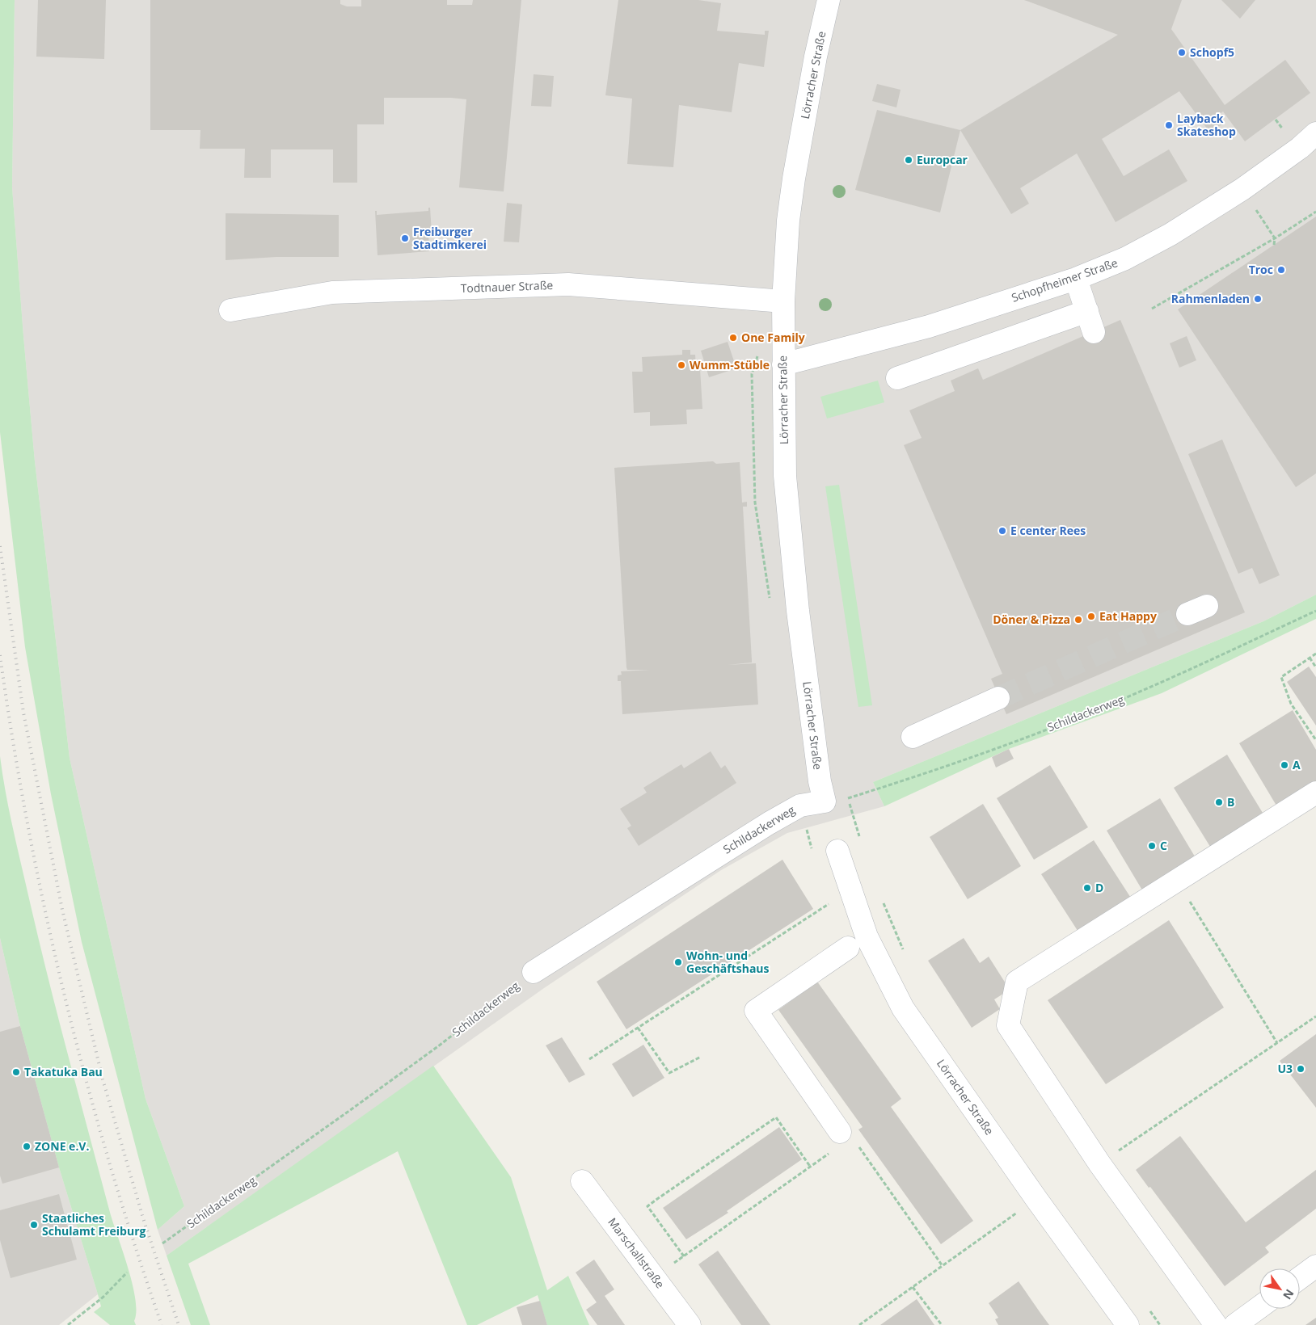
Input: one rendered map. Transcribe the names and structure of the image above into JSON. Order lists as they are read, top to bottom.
{
  "streets": {
    "street": [
      "Lörracher Straße",
      "Schopfheimer Straße",
      "Todtnauer Straße",
      "Schildackerweg",
      "Marschallstraße"
    ]
  },
  "crossings": [
    ["Lörracher Straße", "Schopfheimer Straße"],
    ["Lörracher Straße", "Todtnauer Straße"],
    ["Lörracher Straße", "Schildackerweg"]
  ],
  "places": [
    "Schopf5",
    "Layback Skateshop",
    "Europcar",
    "Freiburger Stadtimkerei",
    "Troc",
    "Rahmenladen",
    "One Family",
    "Wumm-Stüble",
    "E center Rees",
    "Eat Happy",
    "Döner & Pizza",
    "A",
    "B",
    "C",
    "D",
    "Wohn- und Geschäftshaus",
    "U3",
    "Takatuka Bau",
    "ZONE e.V.",
    "Staatliches Schulamt Freiburg"
  ],
  "north": "bottom right"
}
